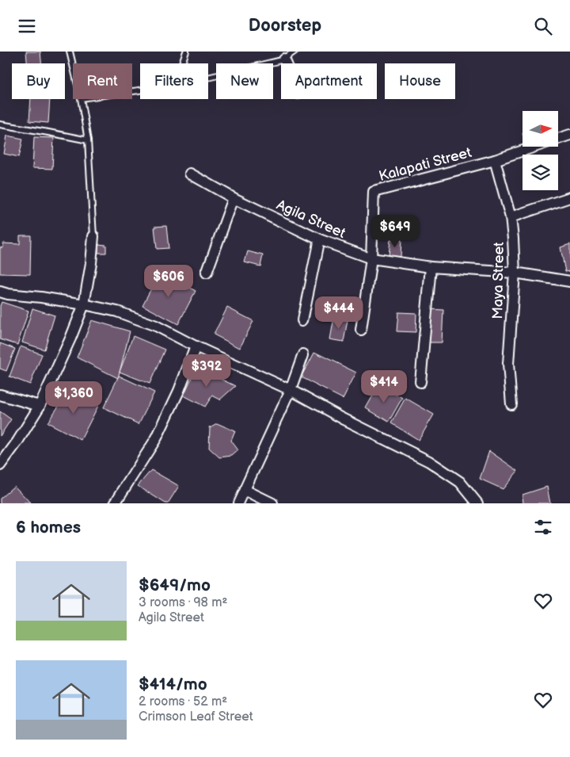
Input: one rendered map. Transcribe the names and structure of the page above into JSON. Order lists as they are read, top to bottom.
{
  "streets": {
    "street": ["Kalapati Street", "Agila Street", "Maya Street"]
  },
  "crossings": [
    ["Kalapati Street", "Agila Street"],
    ["Kalapati Street", "Maya Street"],
    ["Agila Street", "Maya Street"]
  ],
  "north": "right",
  "page": {
    "header": "Doorstep",
    "chip": [
      "Buy",
      "Rent",
      "Filters",
      "New",
      "Apartment",
      "House"
    ],
    "price": [
      "$649",
      "$606",
      "$444",
      "$392",
      "$414",
      "$1,360"
    ],
    "heading": "6 homes",
    "list": [
      {
        "name": "$649/mo",
        "note": "3 rooms · 98 m² · Agila Street"
      },
      {
        "name": "$414/mo",
        "note": "2 rooms · 52 m² · Crimson Leaf Street"
      }
    ]
  }
}
